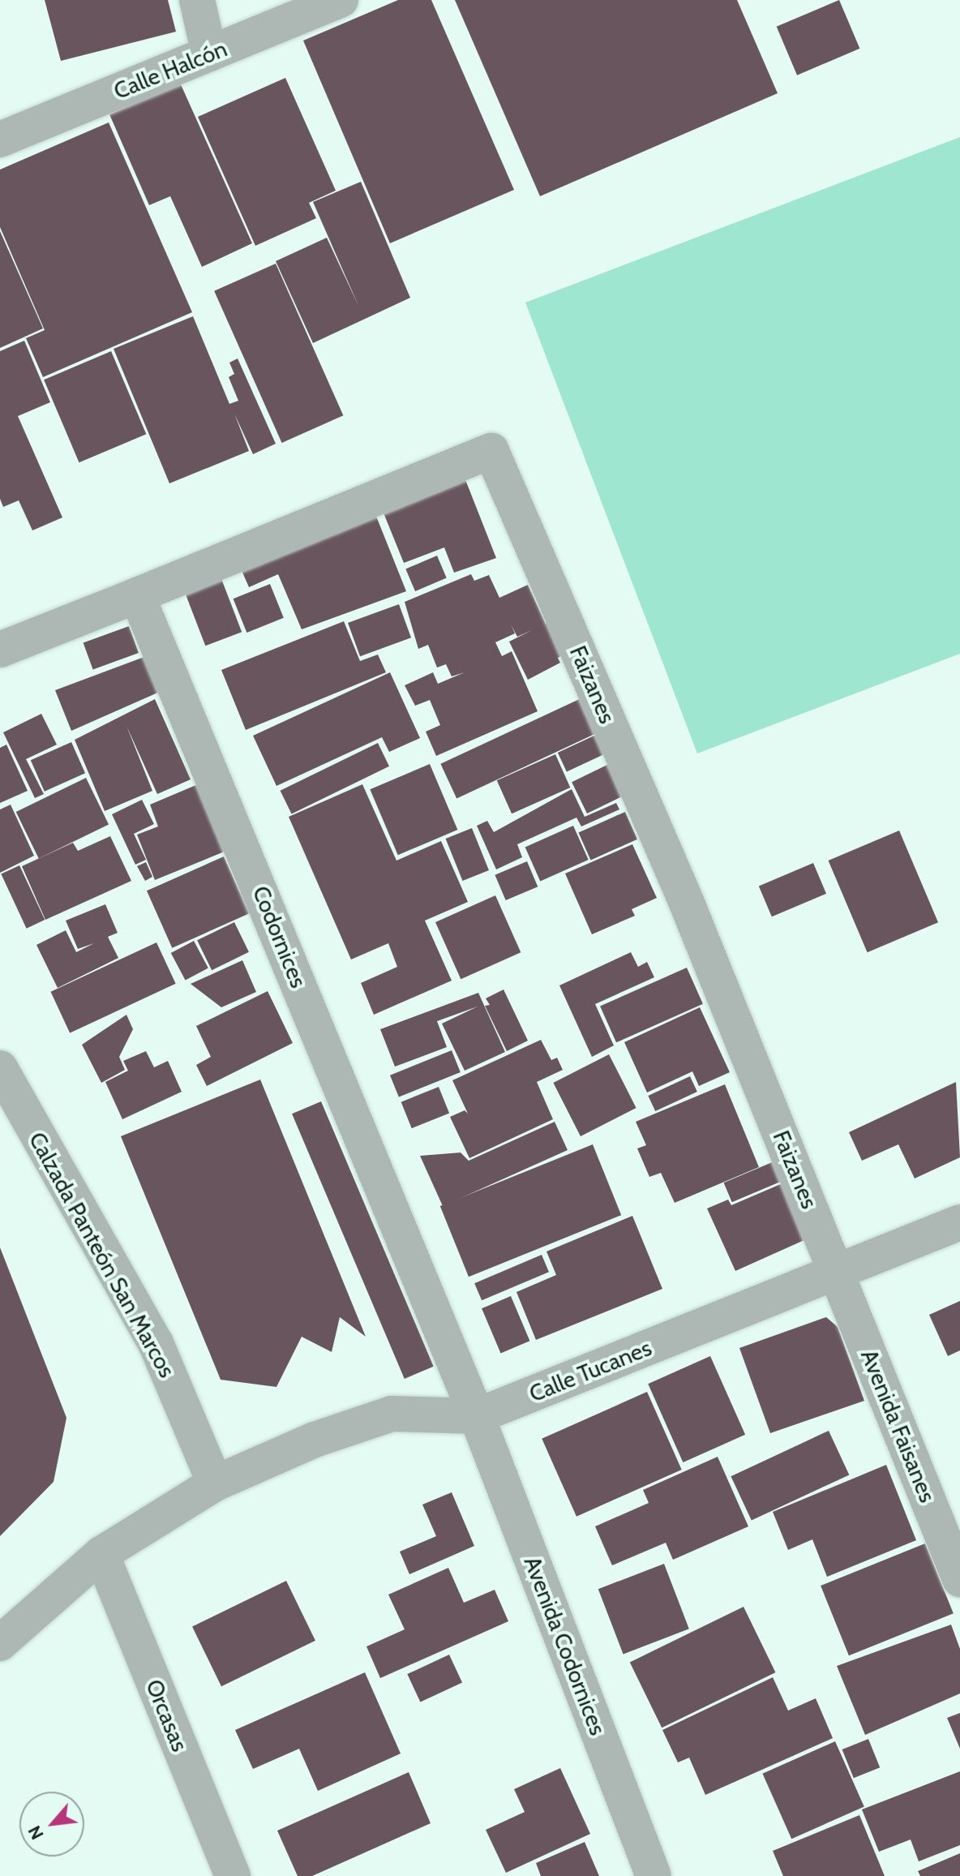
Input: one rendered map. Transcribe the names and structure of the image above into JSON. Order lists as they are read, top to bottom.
{
  "streets": {
    "street": [
      "Calle Halcón",
      "Faizanes",
      "Codornices",
      "Calzada Panteón San Marcos",
      "Calle Tucanes",
      "Avenida Faisanes",
      "Avenida Codornices",
      "Orcasas"
    ]
  },
  "crossings": [
    ["Faizanes", "Codornices"],
    ["Faizanes", "Calle Tucanes"],
    ["Faizanes", "Avenida Faisanes"],
    ["Codornices", "Calle Tucanes"],
    ["Codornices", "Avenida Codornices"],
    ["Calzada Panteón San Marcos", "Calle Tucanes"],
    ["Calle Tucanes", "Avenida Faisanes"],
    ["Calle Tucanes", "Avenida Codornices"]
  ],
  "north": "bottom left"
}
